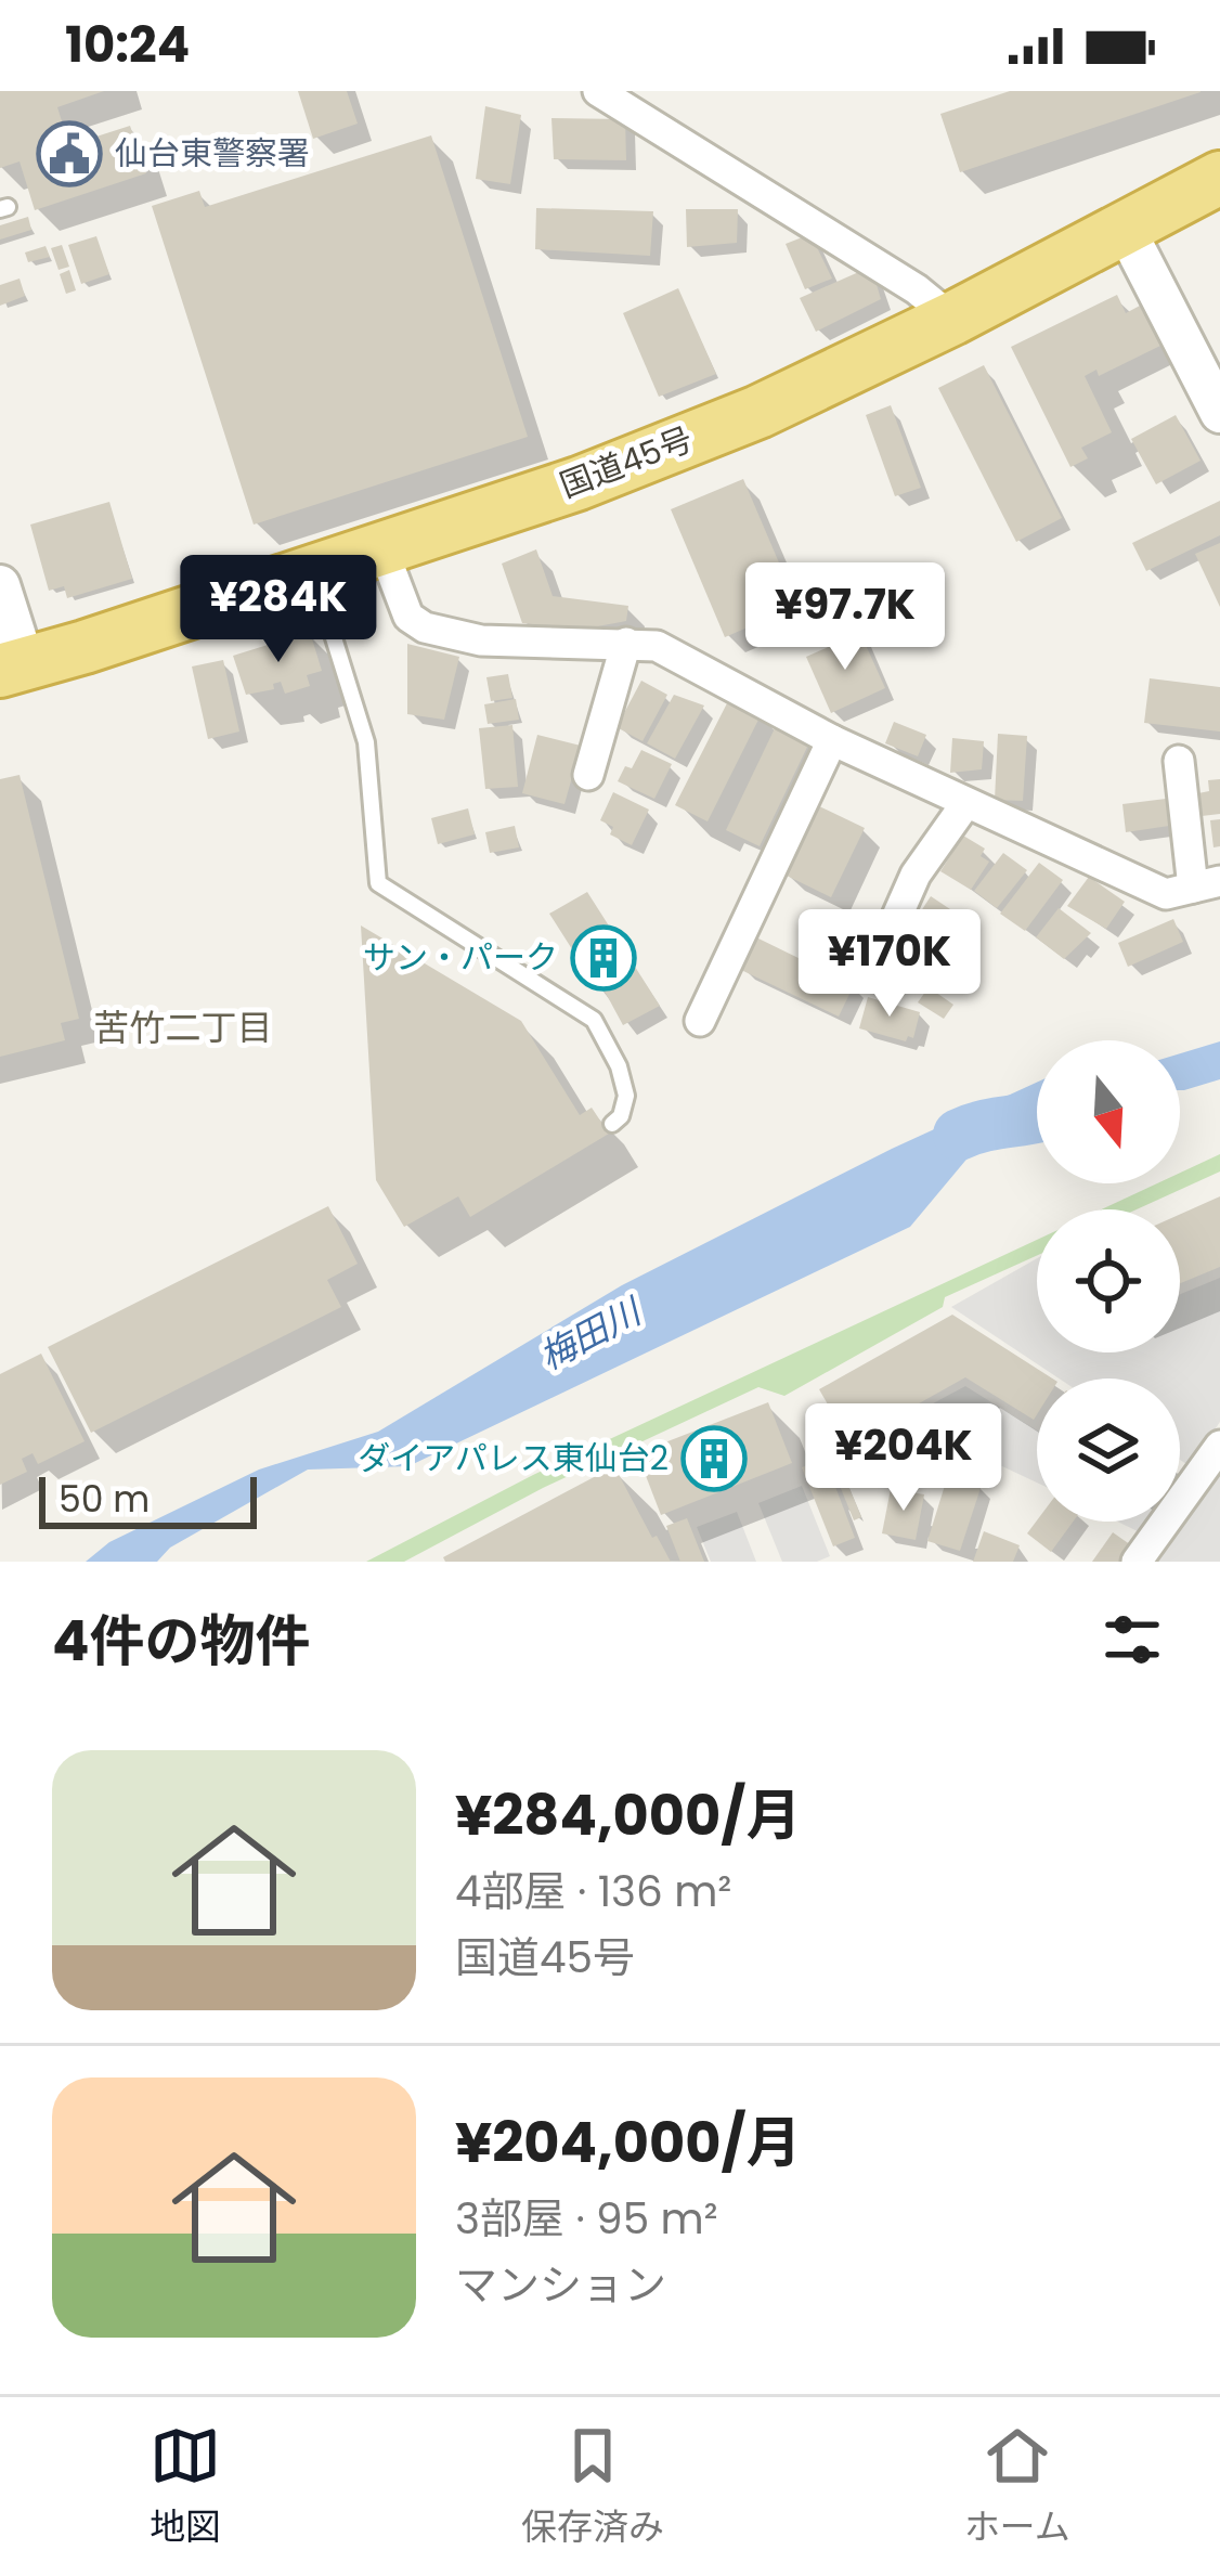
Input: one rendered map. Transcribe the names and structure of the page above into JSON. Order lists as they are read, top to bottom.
{
  "streets": {
    "highway": ["国道45号"]
  },
  "districts": ["苦竹二丁目"],
  "water": ["梅田川"],
  "places": {
    "public building": ["仙台東警察署"],
    "building": ["サン・パーク", "ダイアパレス東仙台2"]
  },
  "scale_bar": "50 m",
  "north": "bottom",
  "page": {
    "status": "10:24",
    "price": [
      "¥284K",
      "¥97.7K",
      "¥170K",
      "¥204K"
    ],
    "scale": "50 m",
    "heading": "4件の物件",
    "list": [
      {
        "name": "¥284,000/月",
        "note": "4部屋 · 136 m² · 国道45号"
      },
      {
        "name": "¥204,000/月",
        "note": "3部屋 · 95 m² · マンション"
      }
    ],
    "tabs": ["地図", "保存済み", "ホーム"]
  }
}
